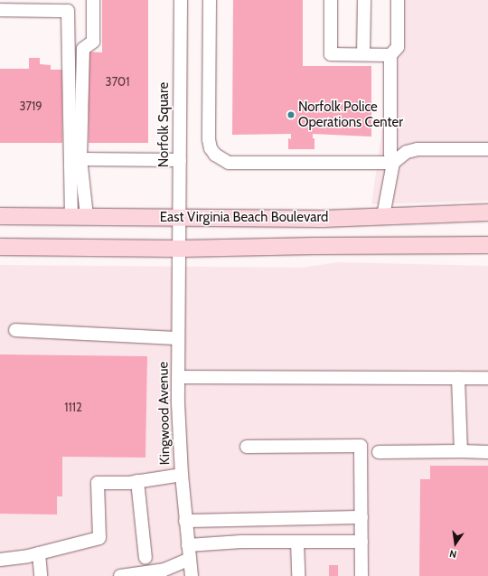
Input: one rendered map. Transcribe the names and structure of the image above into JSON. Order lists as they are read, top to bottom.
{
  "streets": {
    "main road": ["East Virginia Beach Boulevard"],
    "street": ["Norfolk Square", "Kingwood Avenue"]
  },
  "crossings": [
    ["Norfolk Square", "East Virginia Beach Boulevard"],
    ["Norfolk Square", "Kingwood Avenue"],
    ["East Virginia Beach Boulevard", "Kingwood Avenue"]
  ],
  "places": ["Norfolk Police Operations Center"],
  "house_numbers": ["3701", "3719", "1112"],
  "north": "bottom"
}
